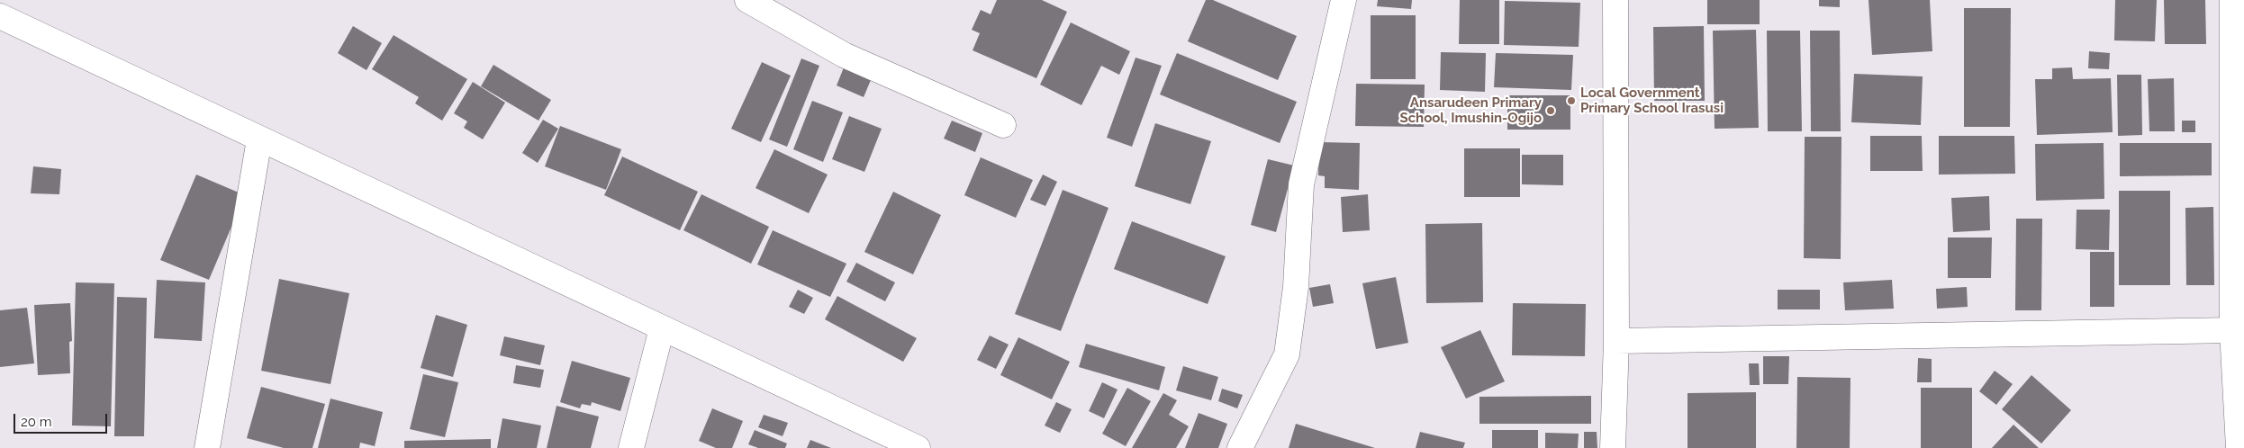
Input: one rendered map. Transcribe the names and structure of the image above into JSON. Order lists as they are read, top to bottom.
{
  "places": ["Local Government Primary School Irasusi", "Ansarudeen Primary School, Imushin-Ogijo"],
  "scale_bar": "20 m"
}
